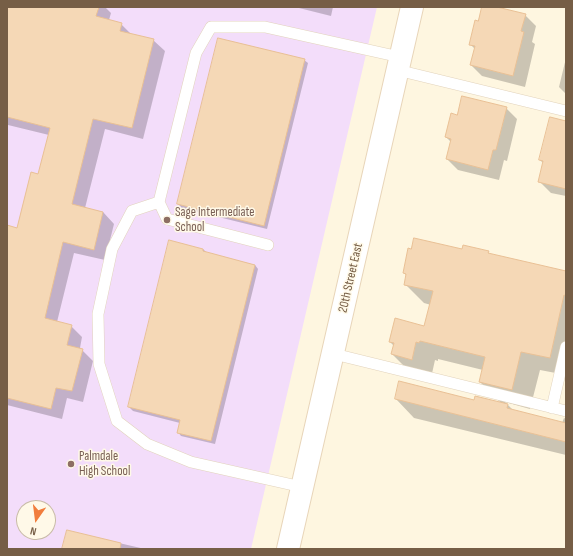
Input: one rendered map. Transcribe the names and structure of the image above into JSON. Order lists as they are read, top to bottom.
{
  "streets": {
    "street": ["20th Street East"]
  },
  "places": ["Sage Intermediate School", "Palmdale High School"],
  "north": "bottom"
}
